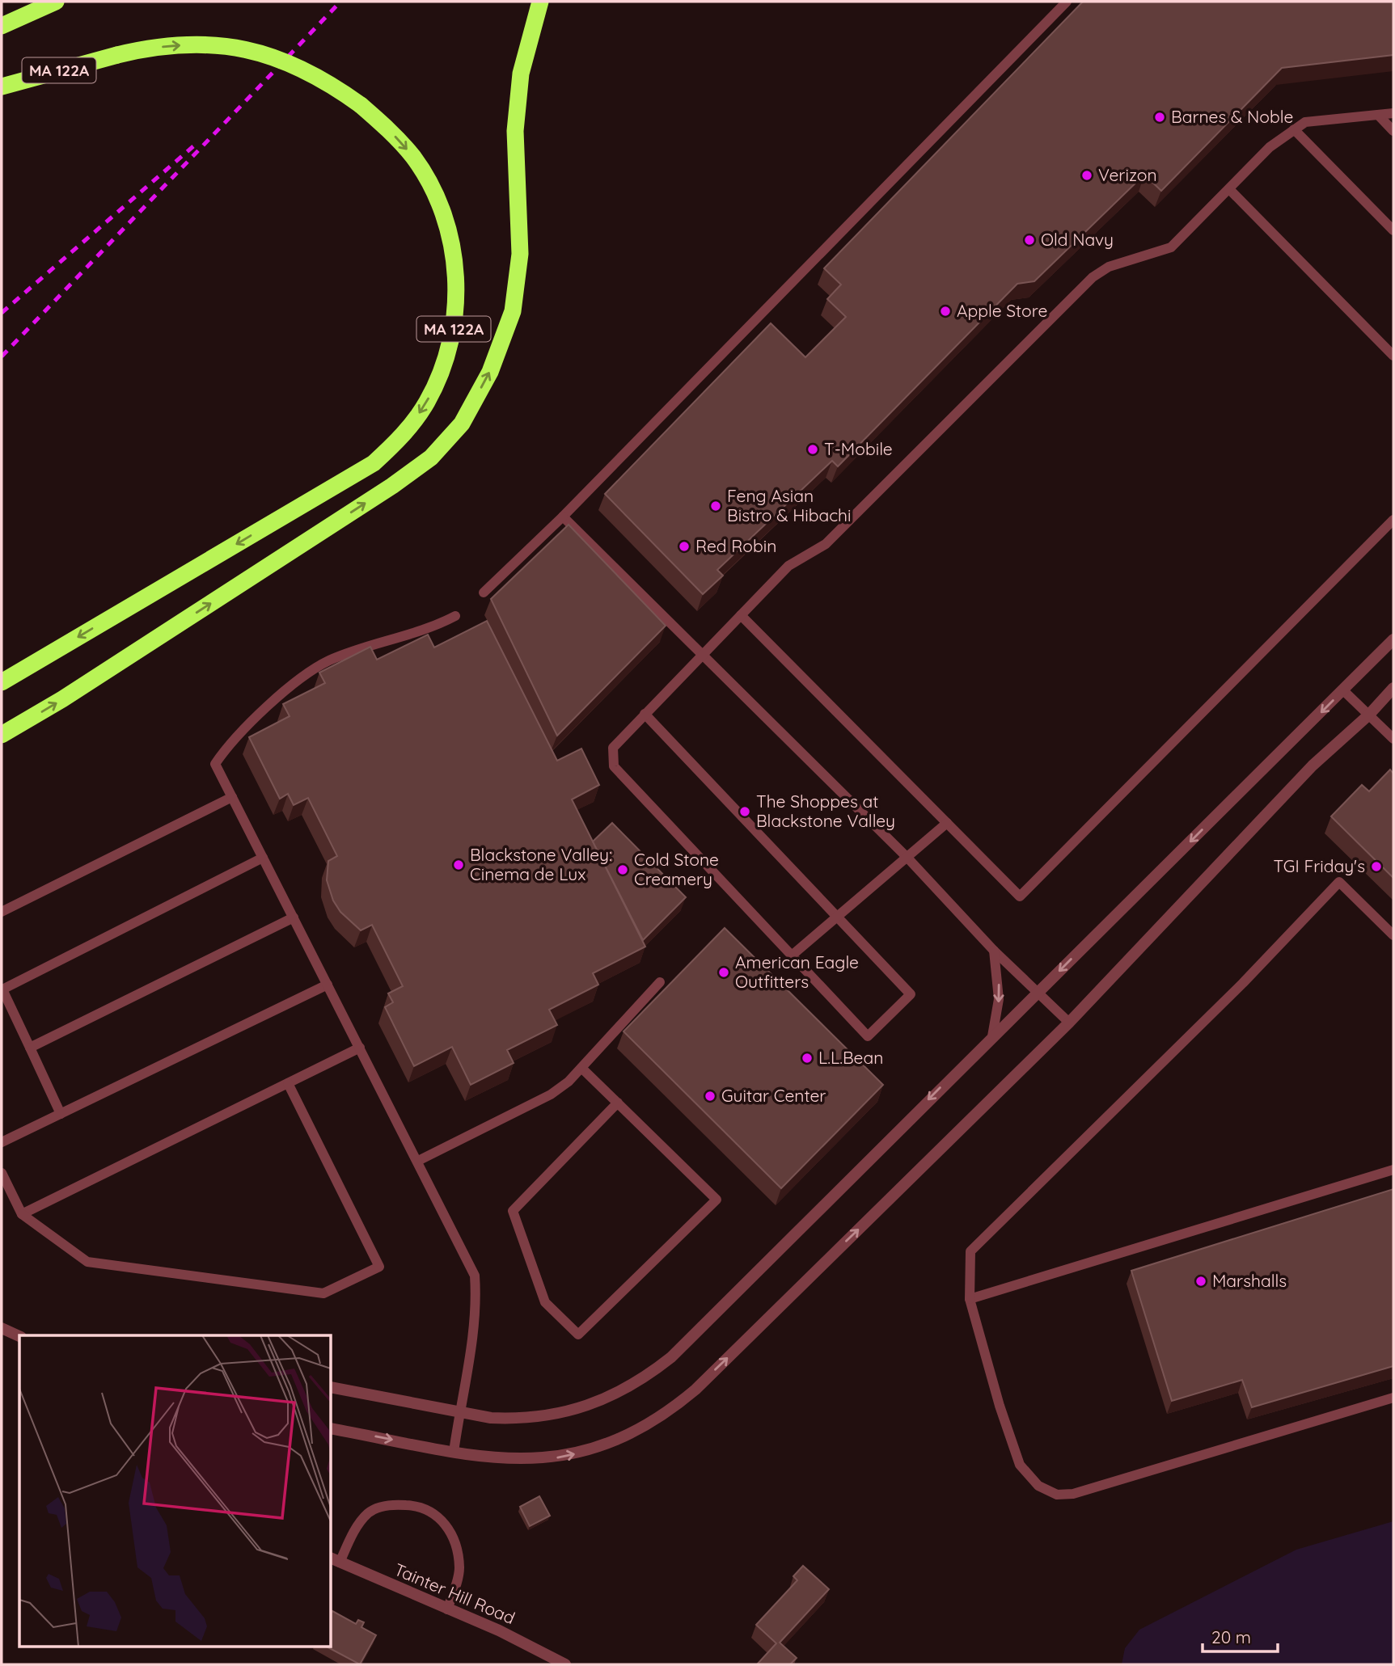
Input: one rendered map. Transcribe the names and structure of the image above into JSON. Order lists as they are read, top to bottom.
{
  "streets": {
    "highway": ["MA 122A"],
    "street": ["Tainter Hill Road"]
  },
  "places": [
    "Barnes & Noble",
    "Verizon",
    "Old Navy",
    "Apple Store",
    "T-Mobile",
    "Feng Asian Bistro & Hibachi",
    "Red Robin",
    "The Shoppes at Blackstone Valley",
    "Blackstone Valley: Cinema de Lux",
    "TGI Friday's",
    "Cold Stone Creamery",
    "American Eagle Outfitters",
    "L.L.Bean",
    "Guitar Center",
    "Marshalls"
  ],
  "scale_bar": "20 m"
}
